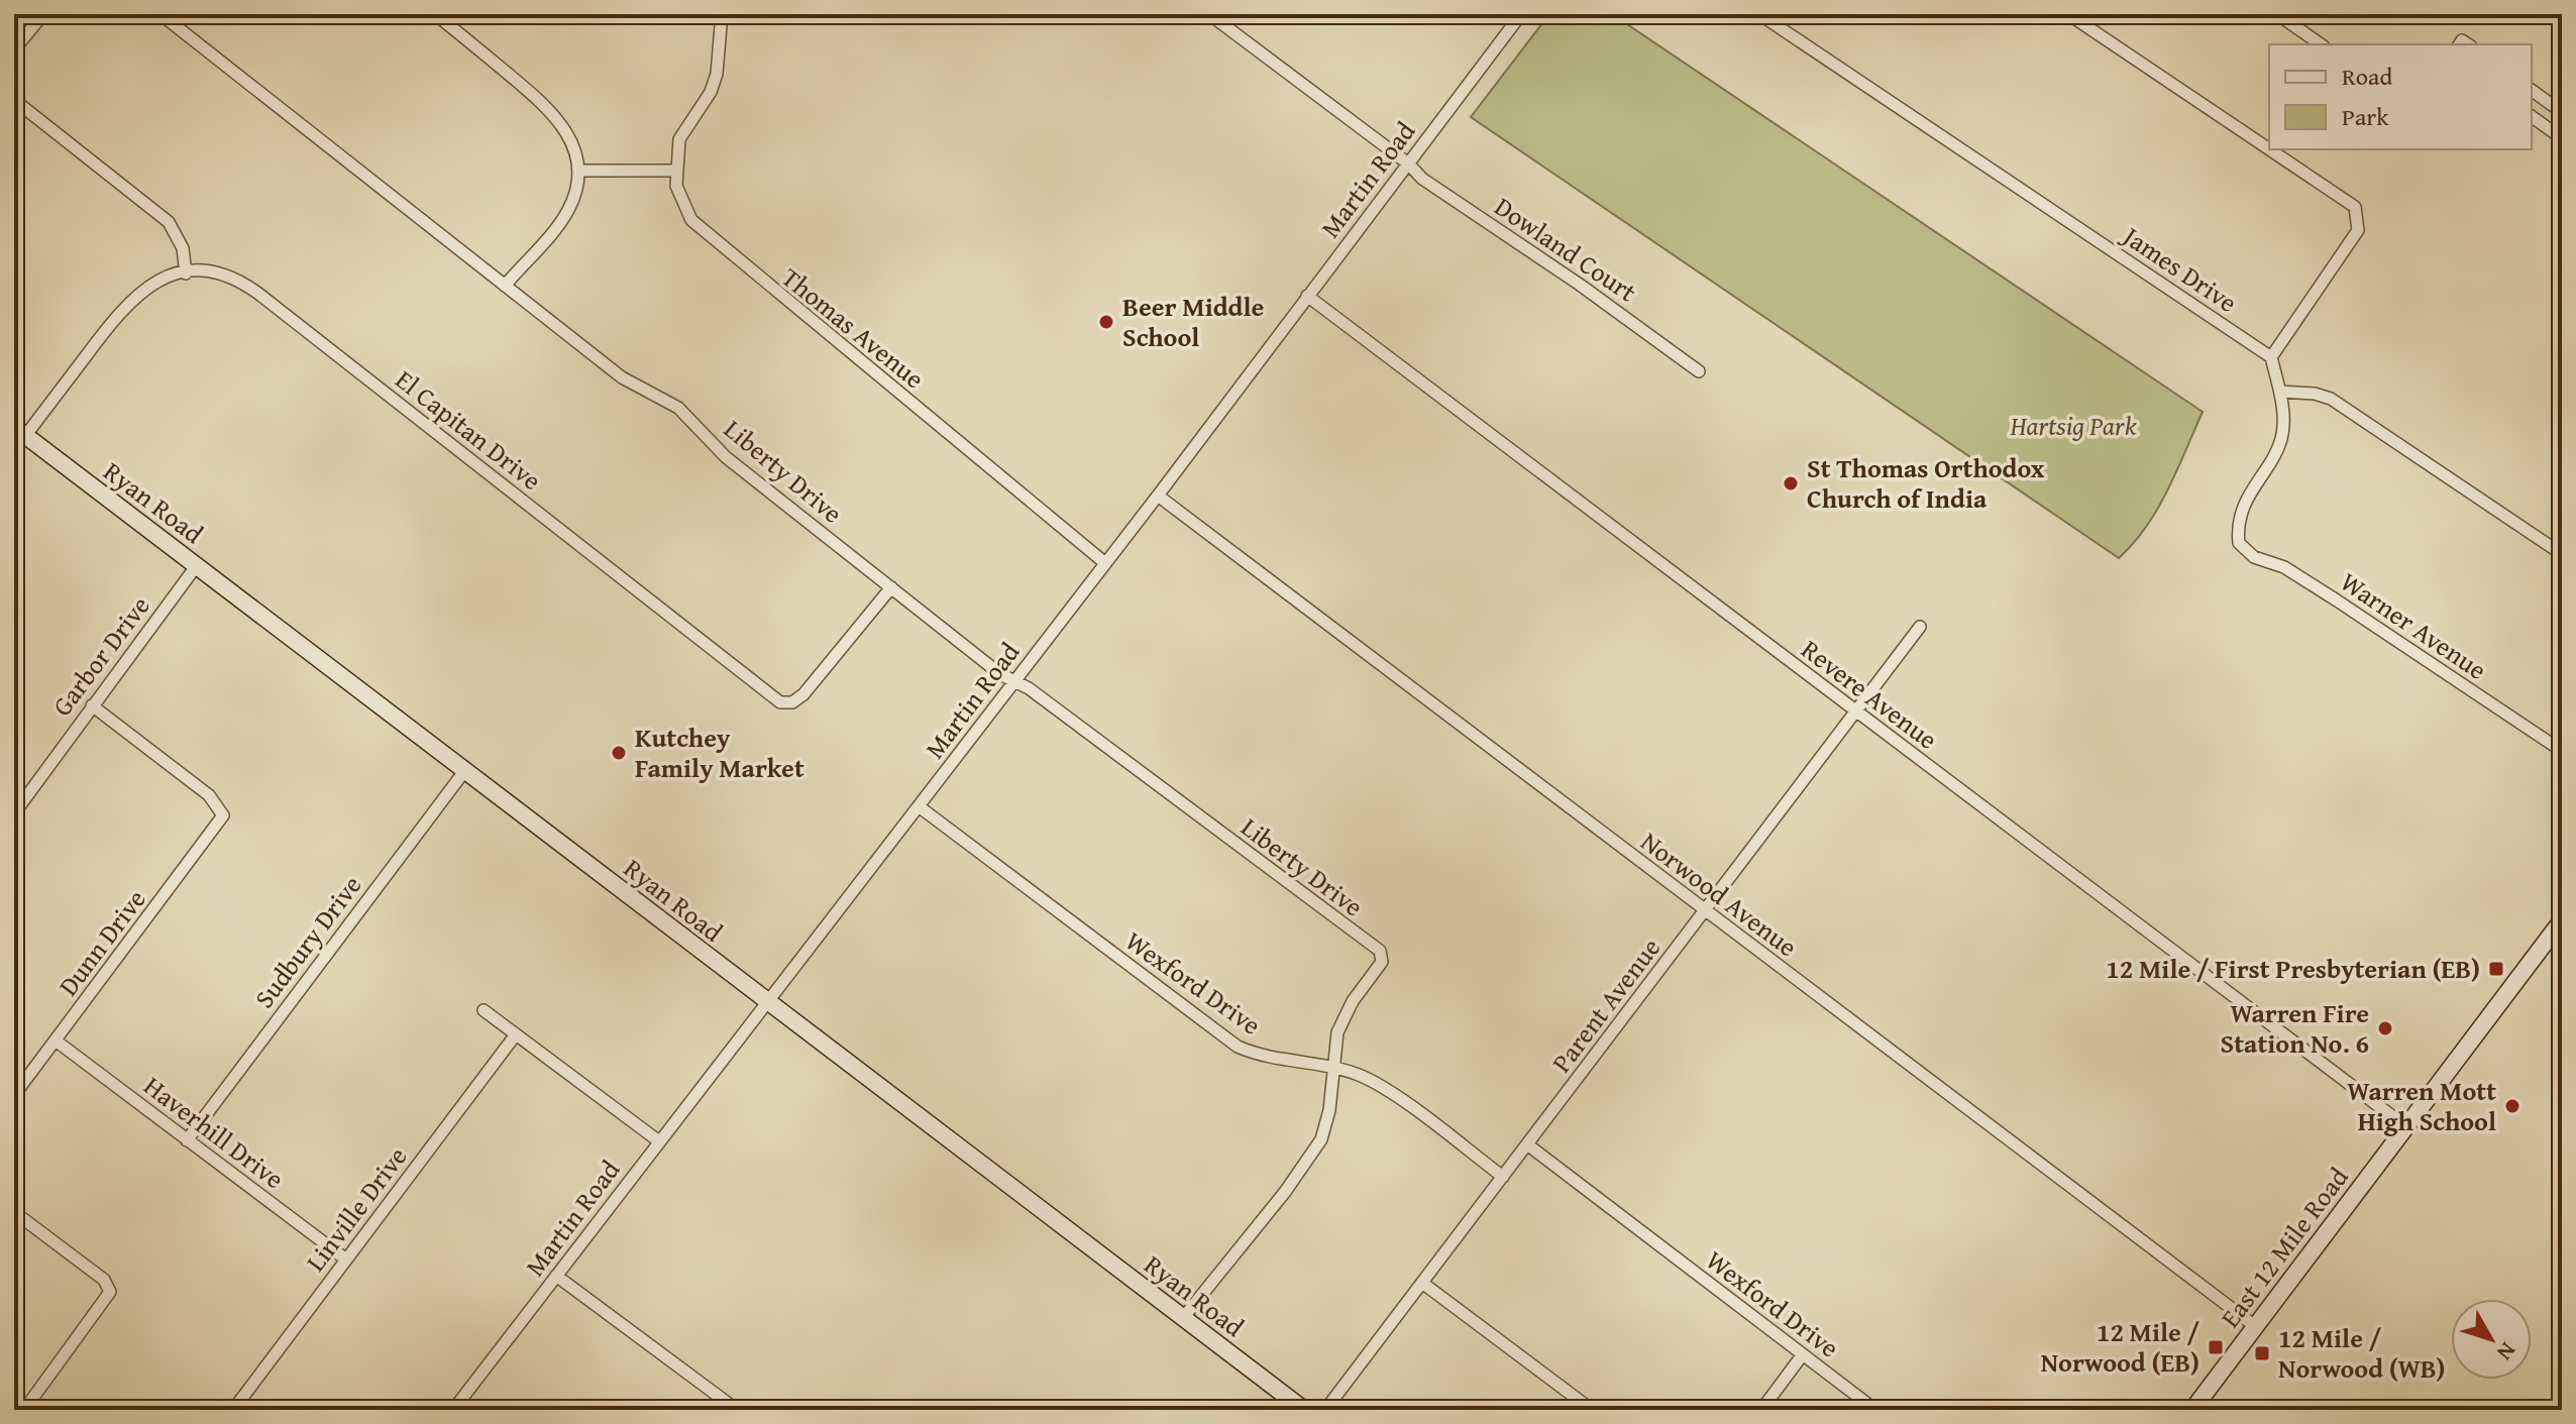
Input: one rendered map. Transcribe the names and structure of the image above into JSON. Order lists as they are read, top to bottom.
{
  "streets": {
    "main road": ["Ryan Road", "East 12 Mile Road"],
    "street": [
      "Martin Road",
      "Dowland Court",
      "James Drive",
      "Thomas Avenue",
      "El Capitan Drive",
      "Liberty Drive",
      "Warner Avenue",
      "Garbor Drive",
      "Revere Avenue",
      "Norwood Avenue",
      "Sudbury Drive",
      "Dunn Drive",
      "Wexford Drive",
      "Parent Avenue",
      "Haverhill Drive",
      "Linville Drive"
    ]
  },
  "crossings": [
    ["Martin Road", "Dowland Court"],
    ["Martin Road", "Thomas Avenue"],
    ["Martin Road", "Liberty Drive"],
    ["Martin Road", "Ryan Road"],
    ["Martin Road", "Revere Avenue"],
    ["Martin Road", "Norwood Avenue"],
    ["Martin Road", "Wexford Drive"],
    ["El Capitan Drive", "Liberty Drive"],
    ["Liberty Drive", "Wexford Drive"],
    ["Ryan Road", "Garbor Drive"],
    ["Ryan Road", "Sudbury Drive"],
    ["Garbor Drive", "Dunn Drive"],
    ["Revere Avenue", "Parent Avenue"],
    ["Revere Avenue", "East 12 Mile Road"],
    ["Norwood Avenue", "Parent Avenue"],
    ["Norwood Avenue", "East 12 Mile Road"],
    ["Sudbury Drive", "Haverhill Drive"],
    ["Dunn Drive", "Haverhill Drive"],
    ["Wexford Drive", "Parent Avenue"],
    ["Haverhill Drive", "Linville Drive"]
  ],
  "parks": ["Hartsig Park"],
  "places": {
    "other": [
      "Beer Middle School",
      "St Thomas Orthodox Church of India",
      "Kutchey Family Market",
      "Warren Fire Station No. 6",
      "Warren Mott High School"
    ],
    "transit": ["12 Mile / First Presbyterian (EB)", "12 Mile / Norwood (EB)", "12 Mile / Norwood (WB)"]
  },
  "legend": ["Road", "Park"],
  "north": "bottom right"
}
